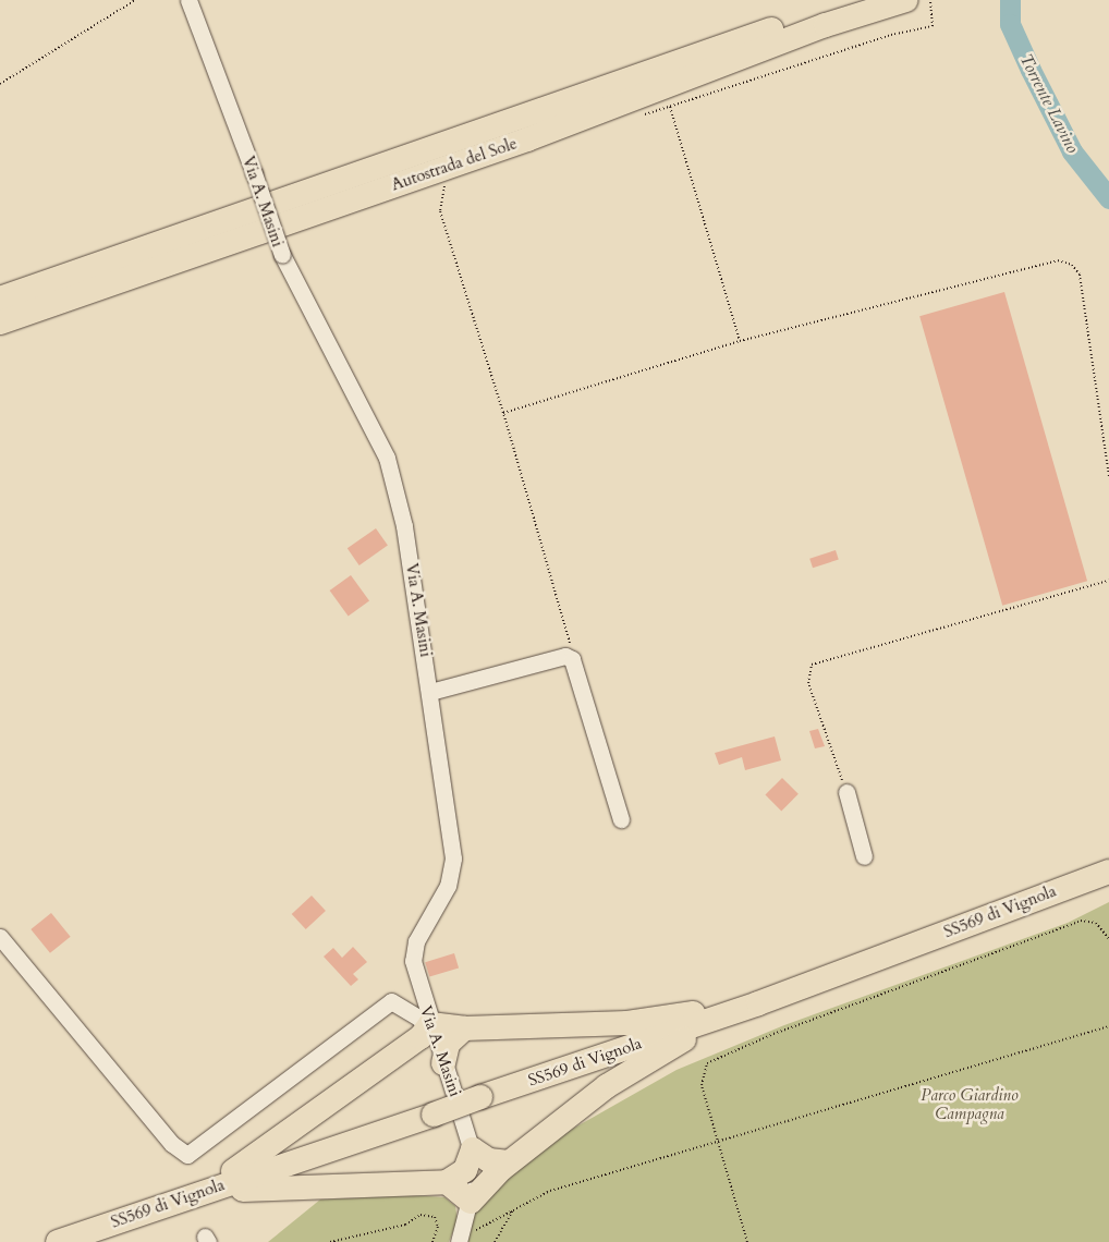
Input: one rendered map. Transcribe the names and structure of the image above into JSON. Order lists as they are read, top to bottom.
{
  "streets": {
    "highway": ["Autostrada del Sole", "SS569 di Vignola"],
    "street": ["Via A. Masini"]
  },
  "water": ["Torrente Lavino"],
  "parks": ["Parco Giardino Campagna"]
}
